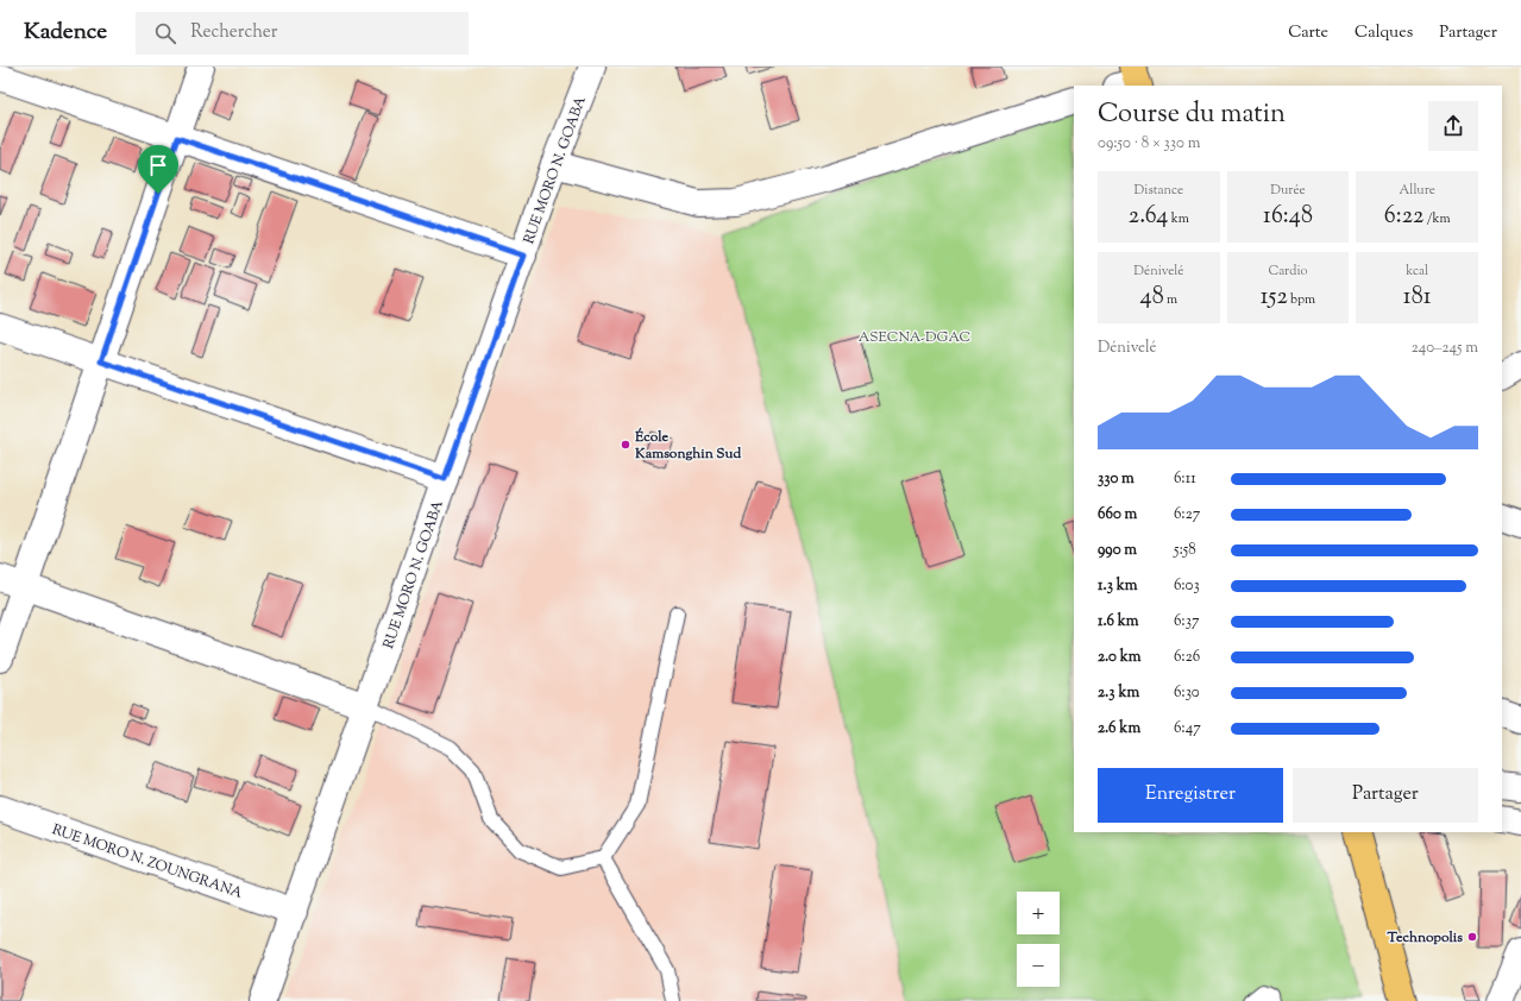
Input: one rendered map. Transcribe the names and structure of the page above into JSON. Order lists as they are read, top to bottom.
{
  "streets": {
    "street": ["RUE MORO N. GOABA", "RUE MORO N. ZOUNGRANA"]
  },
  "crossings": [
    ["RUE MORO N. GOABA", "RUE MORO N. ZOUNGRANA"]
  ],
  "parks": ["ASECNA-DGAC"],
  "places": ["École Kamsonghin Sud", "Technopolis"],
  "page": {
    "header": "Kadence",
    "search": "Rechercher",
    "nav": ["Carte", "Calques", "Partager"],
    "heading": ["Course du matin", "09:50 · 8 × 330 m"],
    "stats": [
      ["Distance", "2.64 km"],
      ["Durée", "16:48"],
      ["Allure", "6:22 /km"],
      ["Dénivelé", "48 m"],
      ["Cardio", "152 bpm"],
      ["kcal", "181"]
    ],
    "chart": ["Dénivelé", "240–245 m"],
    "list": [
      {
        "name": "330 m",
        "note": "6:11"
      },
      {
        "name": "660 m",
        "note": "6:27"
      },
      {
        "name": "990 m",
        "note": "5:58"
      },
      {
        "name": "1.3 km",
        "note": "6:03"
      },
      {
        "name": "1.6 km",
        "note": "6:37"
      },
      {
        "name": "2.0 km",
        "note": "6:26"
      },
      {
        "name": "2.3 km",
        "note": "6:30"
      },
      {
        "name": "2.6 km",
        "note": "6:47"
      }
    ],
    "buttons": ["Enregistrer", "Partager"],
    "map_buttons": ["+", "−"]
  }
}
